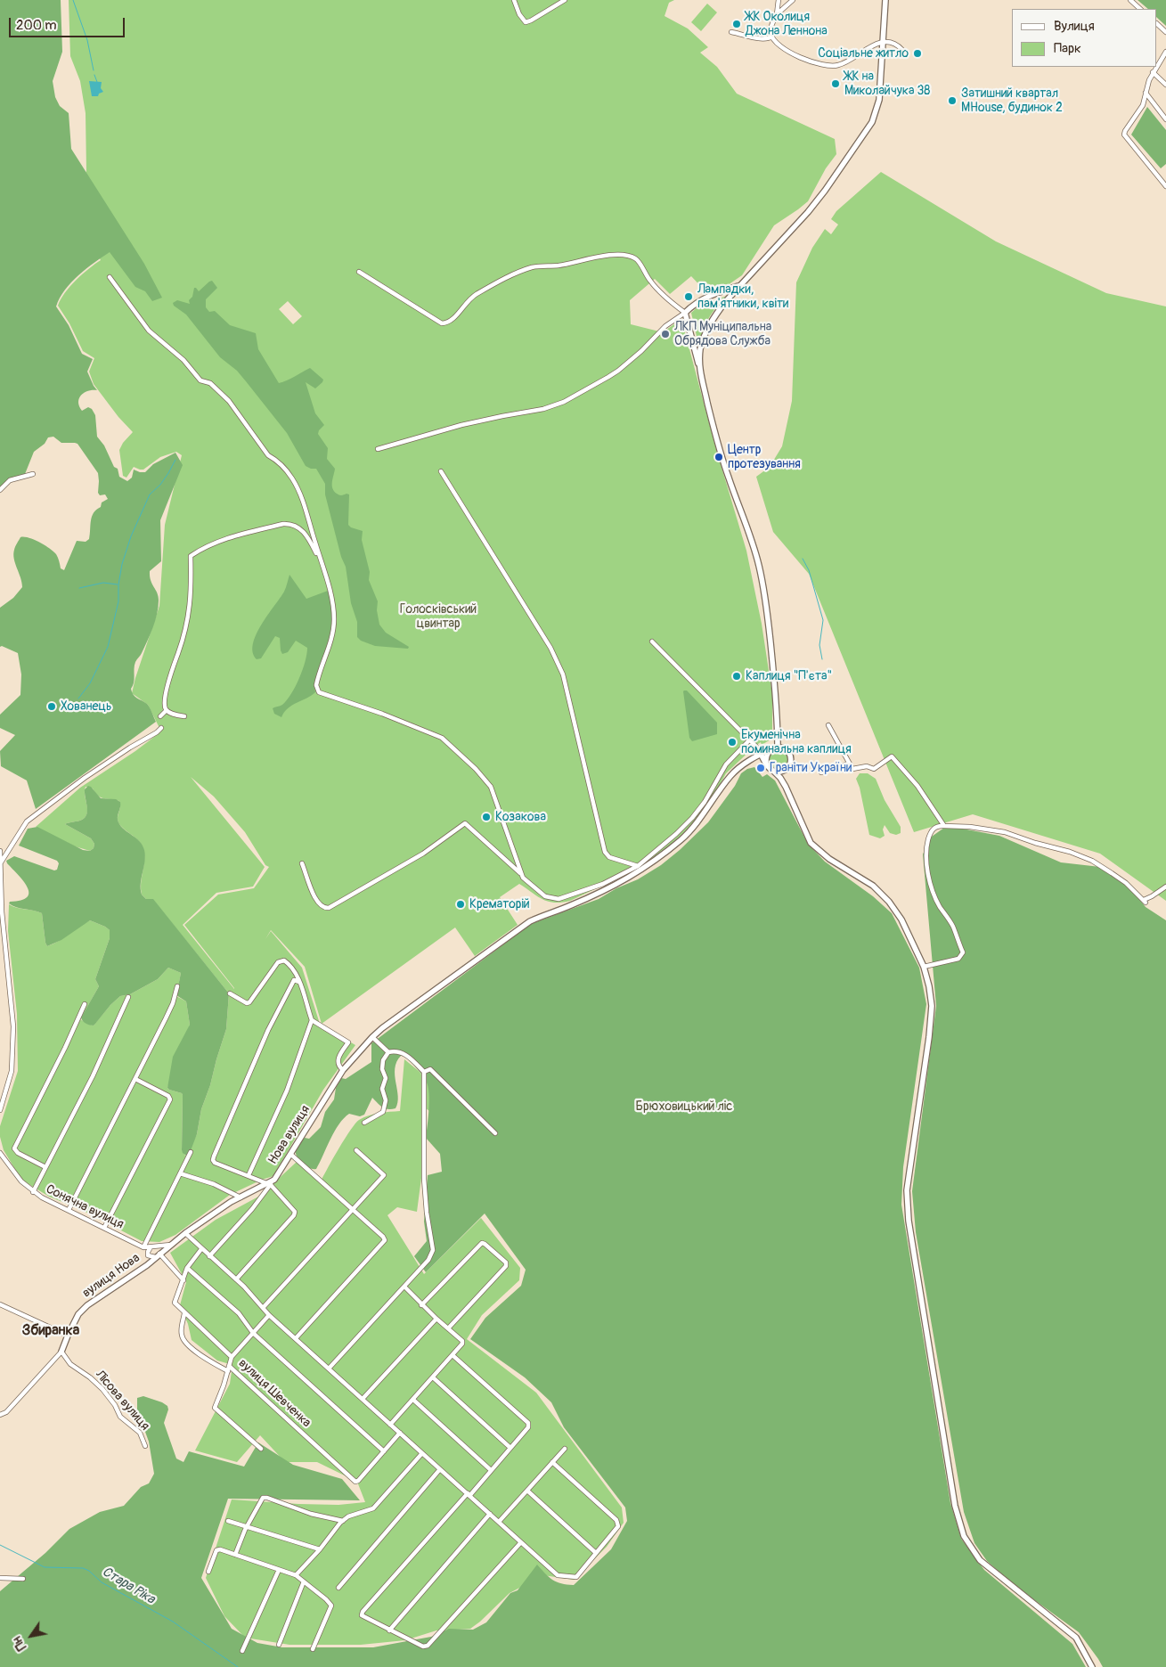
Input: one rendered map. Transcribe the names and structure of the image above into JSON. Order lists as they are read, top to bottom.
{
  "streets": {
    "street": [
      "Нова вулиця",
      "Сонячна вулиця",
      "вулиця Нова",
      "вулиця Шевченка",
      "Лісова вулиця"
    ]
  },
  "crossings": [
    ["Нова вулиця", "вулиця Нова"],
    ["вулиця Нова", "Лісова вулиця"]
  ],
  "districts": ["Збиранка"],
  "water": ["Стара Ріка"],
  "parks": ["Голосківський цвинтар", "Брюховицький ліс"],
  "places": [
    "ЖК Околиця Джона Леннона",
    "Соціальне житло",
    "ЖК на Миколайчука 38",
    "Затишний квартал MHouse, будинок 2",
    "Лампадки, пам'ятники, квіти",
    "ЛКП Муніципальна Обрядова Служба",
    "Центр протезування",
    "Каплиця \"П'єта\"",
    "Хованець",
    "Екуменічна поминальна каплиця",
    "Граніти України",
    "Козакова",
    "Крематорій"
  ],
  "legend": ["Вулиця", "Парк"],
  "scale_bar": "200 m",
  "north": "bottom left"
}
